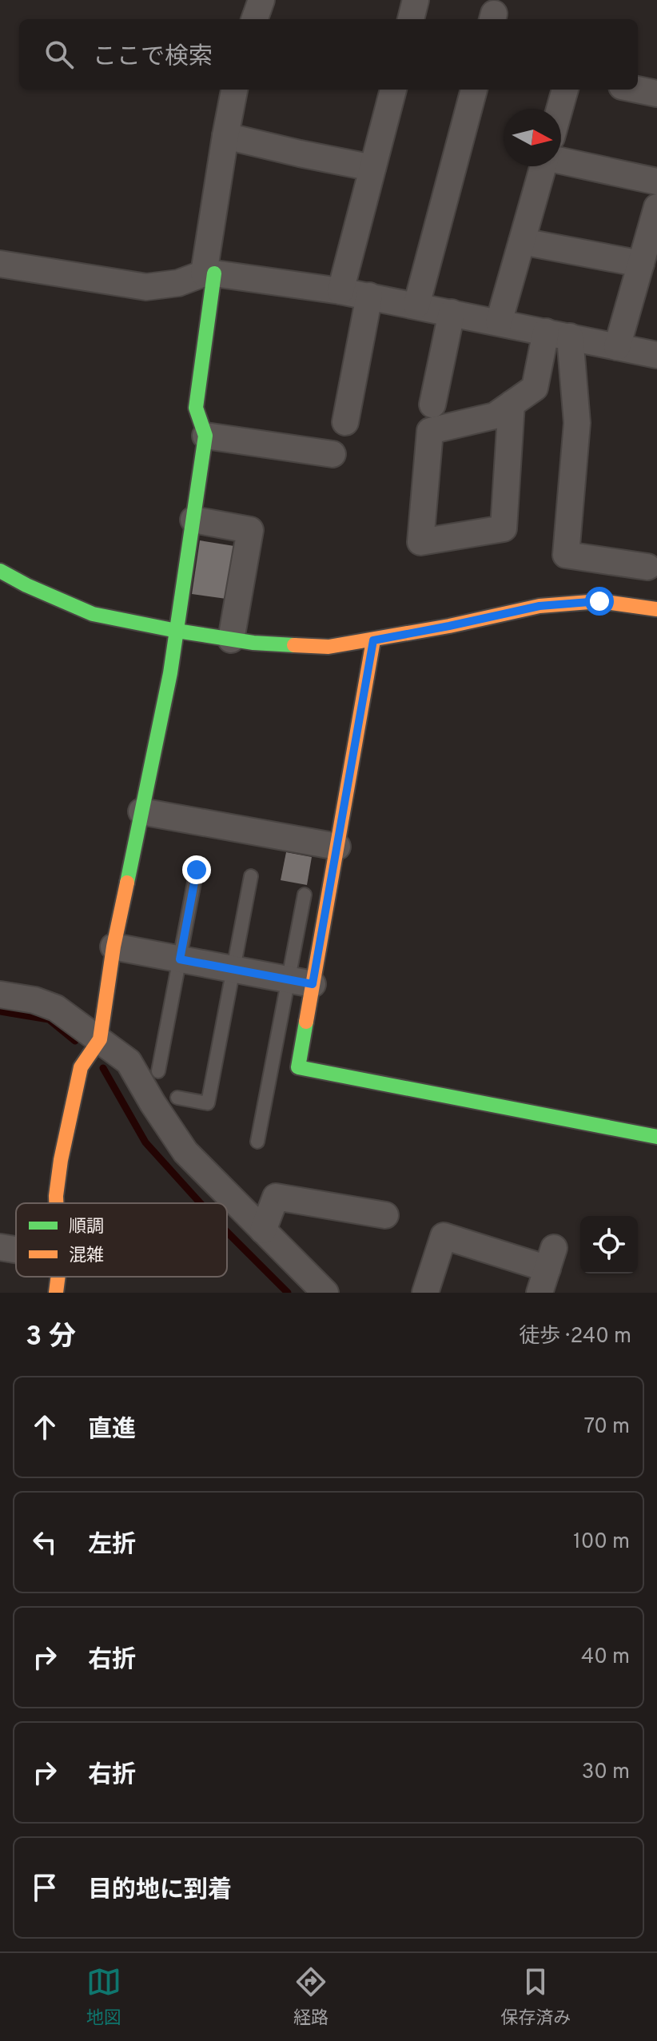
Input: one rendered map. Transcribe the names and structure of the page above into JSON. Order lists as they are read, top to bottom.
{
  "legend": ["順調", "混雑"],
  "north": "right",
  "page": {
    "search": "ここで検索",
    "heading": ["3 分", "徒歩 · 240 m"],
    "list": [
      ["直進", "70 m"],
      ["左折", "100 m"],
      ["右折", "40 m"],
      ["右折", "30 m"],
      "目的地に到着"
    ],
    "nav": ["地図", "経路", "保存済み"]
  }
}
